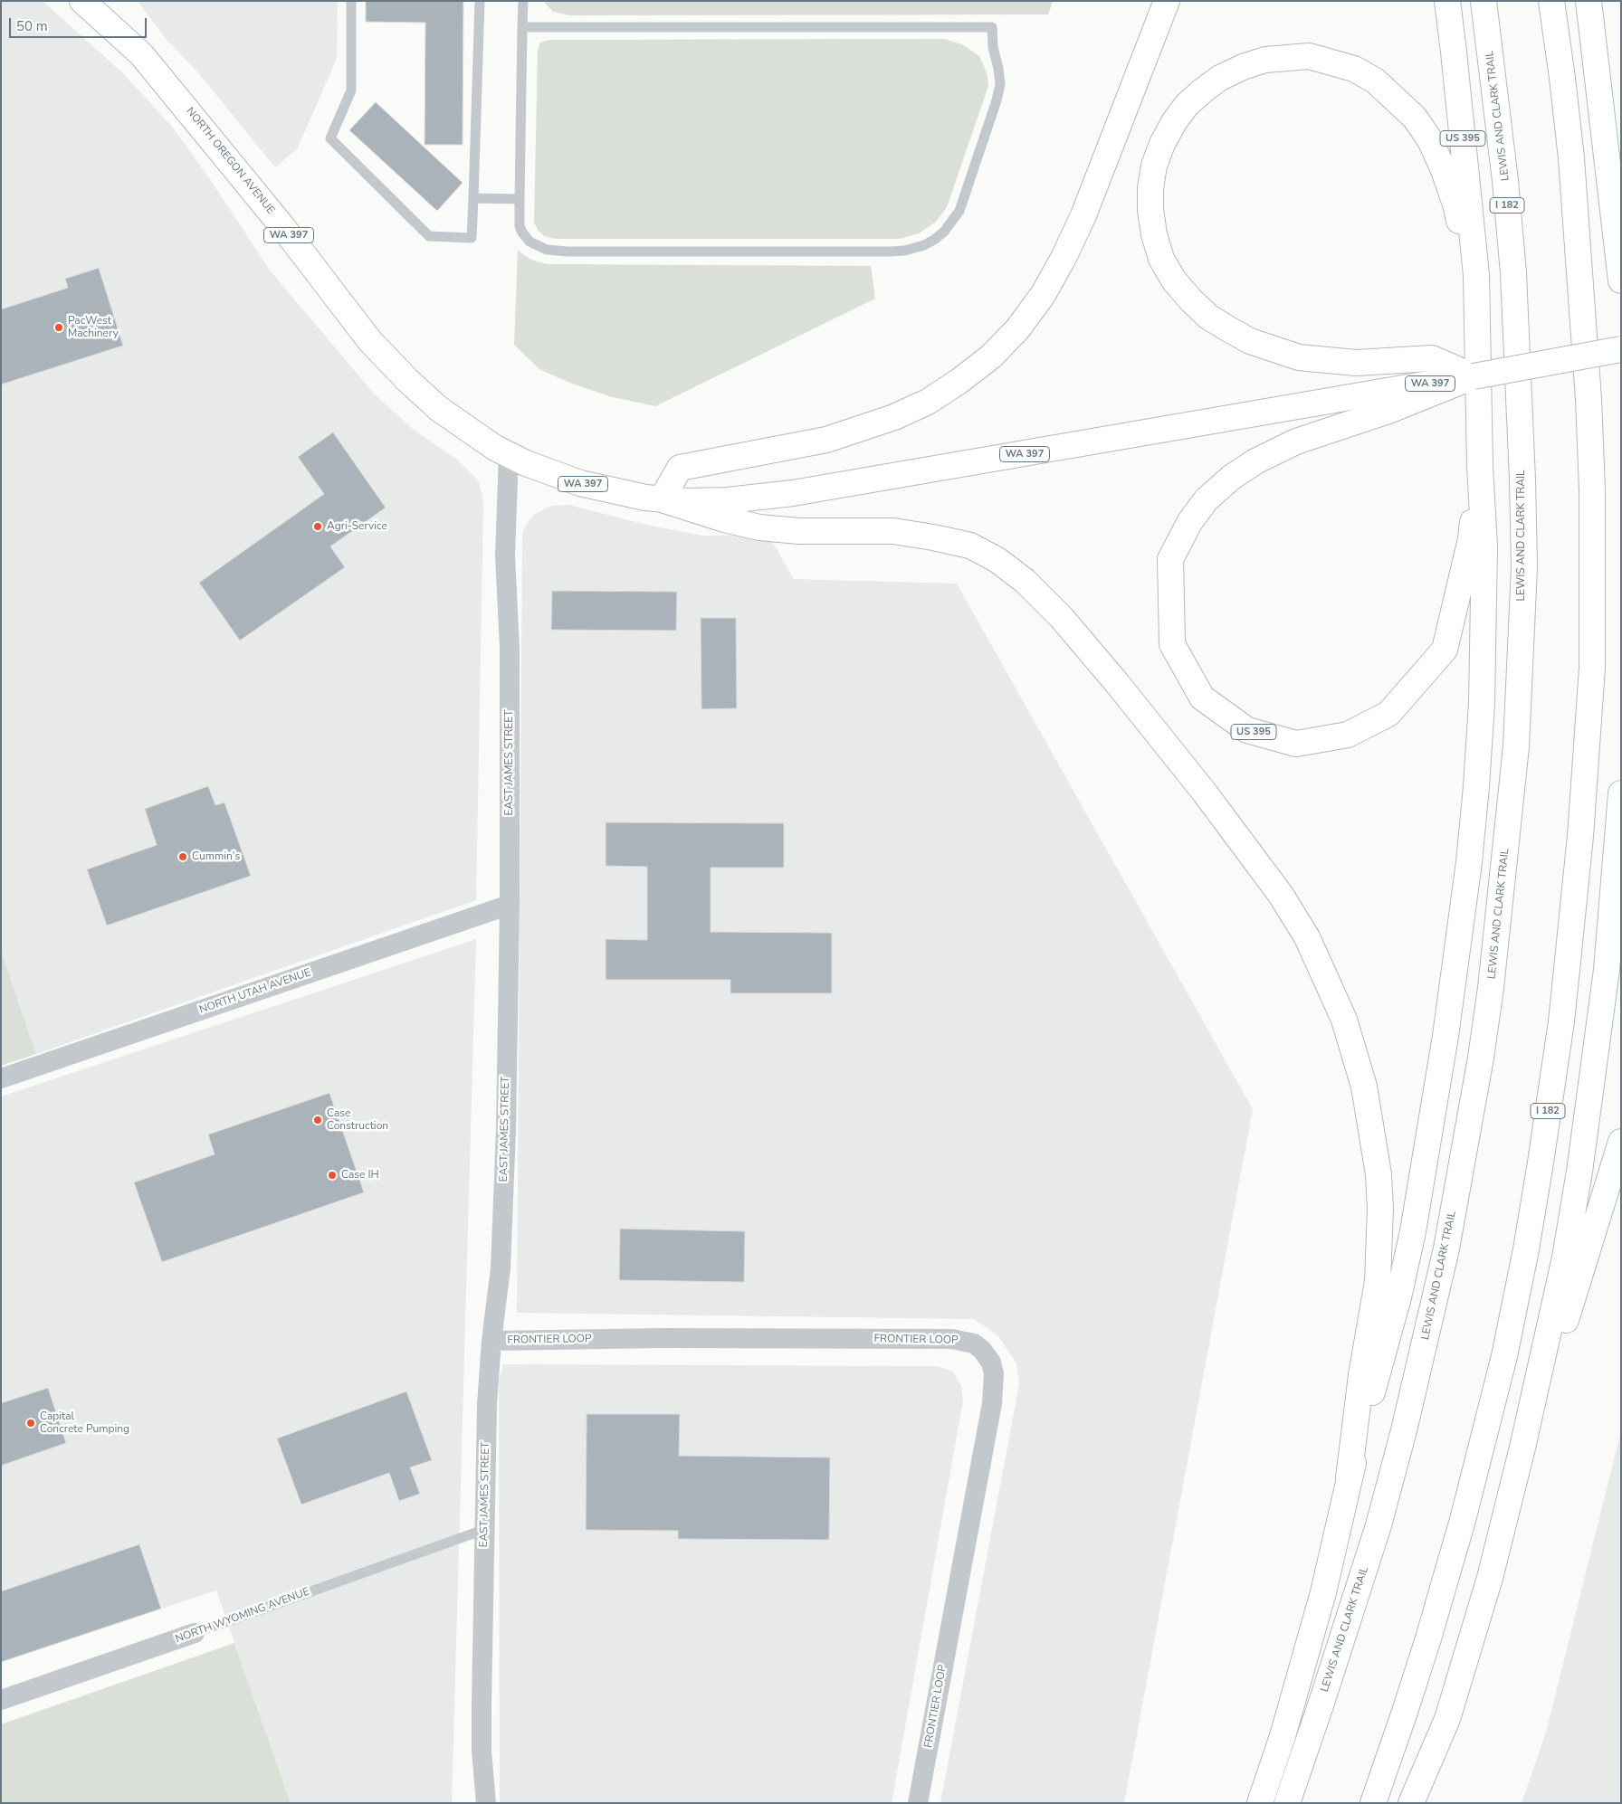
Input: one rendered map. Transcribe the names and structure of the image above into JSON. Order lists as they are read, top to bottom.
{
  "streets": {
    "main road": [
      "LEWIS AND CLARK TRAIL",
      "US 395",
      "NORTH OREGON AVENUE",
      "I 182",
      "WA 397"
    ],
    "street": [
      "EAST JAMES STREET",
      "NORTH UTAH AVENUE",
      "FRONTIER LOOP",
      "NORTH WYOMING AVENUE"
    ]
  },
  "crossings": [
    ["US 395", "WA 397"],
    ["NORTH OREGON AVENUE", "WA 397"],
    ["NORTH OREGON AVENUE", "EAST JAMES STREET"],
    ["WA 397", "EAST JAMES STREET"],
    ["EAST JAMES STREET", "NORTH UTAH AVENUE"],
    ["EAST JAMES STREET", "FRONTIER LOOP"],
    ["EAST JAMES STREET", "NORTH WYOMING AVENUE"]
  ],
  "places": [
    "PacWest Machinery",
    "Agri-Service",
    "Cummin's",
    "Case Construction",
    "Case IH",
    "Capital Concrete Pumping"
  ],
  "scale_bar": "50 m"
}
